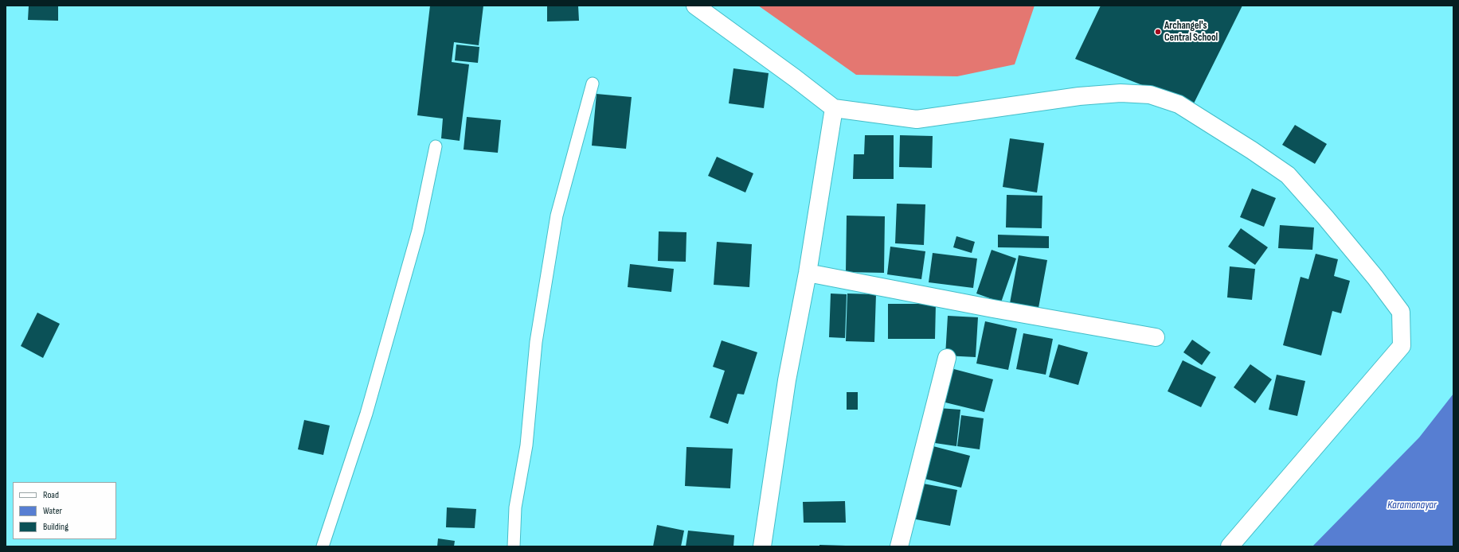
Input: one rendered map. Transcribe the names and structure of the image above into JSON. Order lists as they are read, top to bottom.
{
  "water": ["Karamanayar"],
  "places": ["Archangel's Central School"],
  "legend": ["Road", "Water", "Building"]
}
